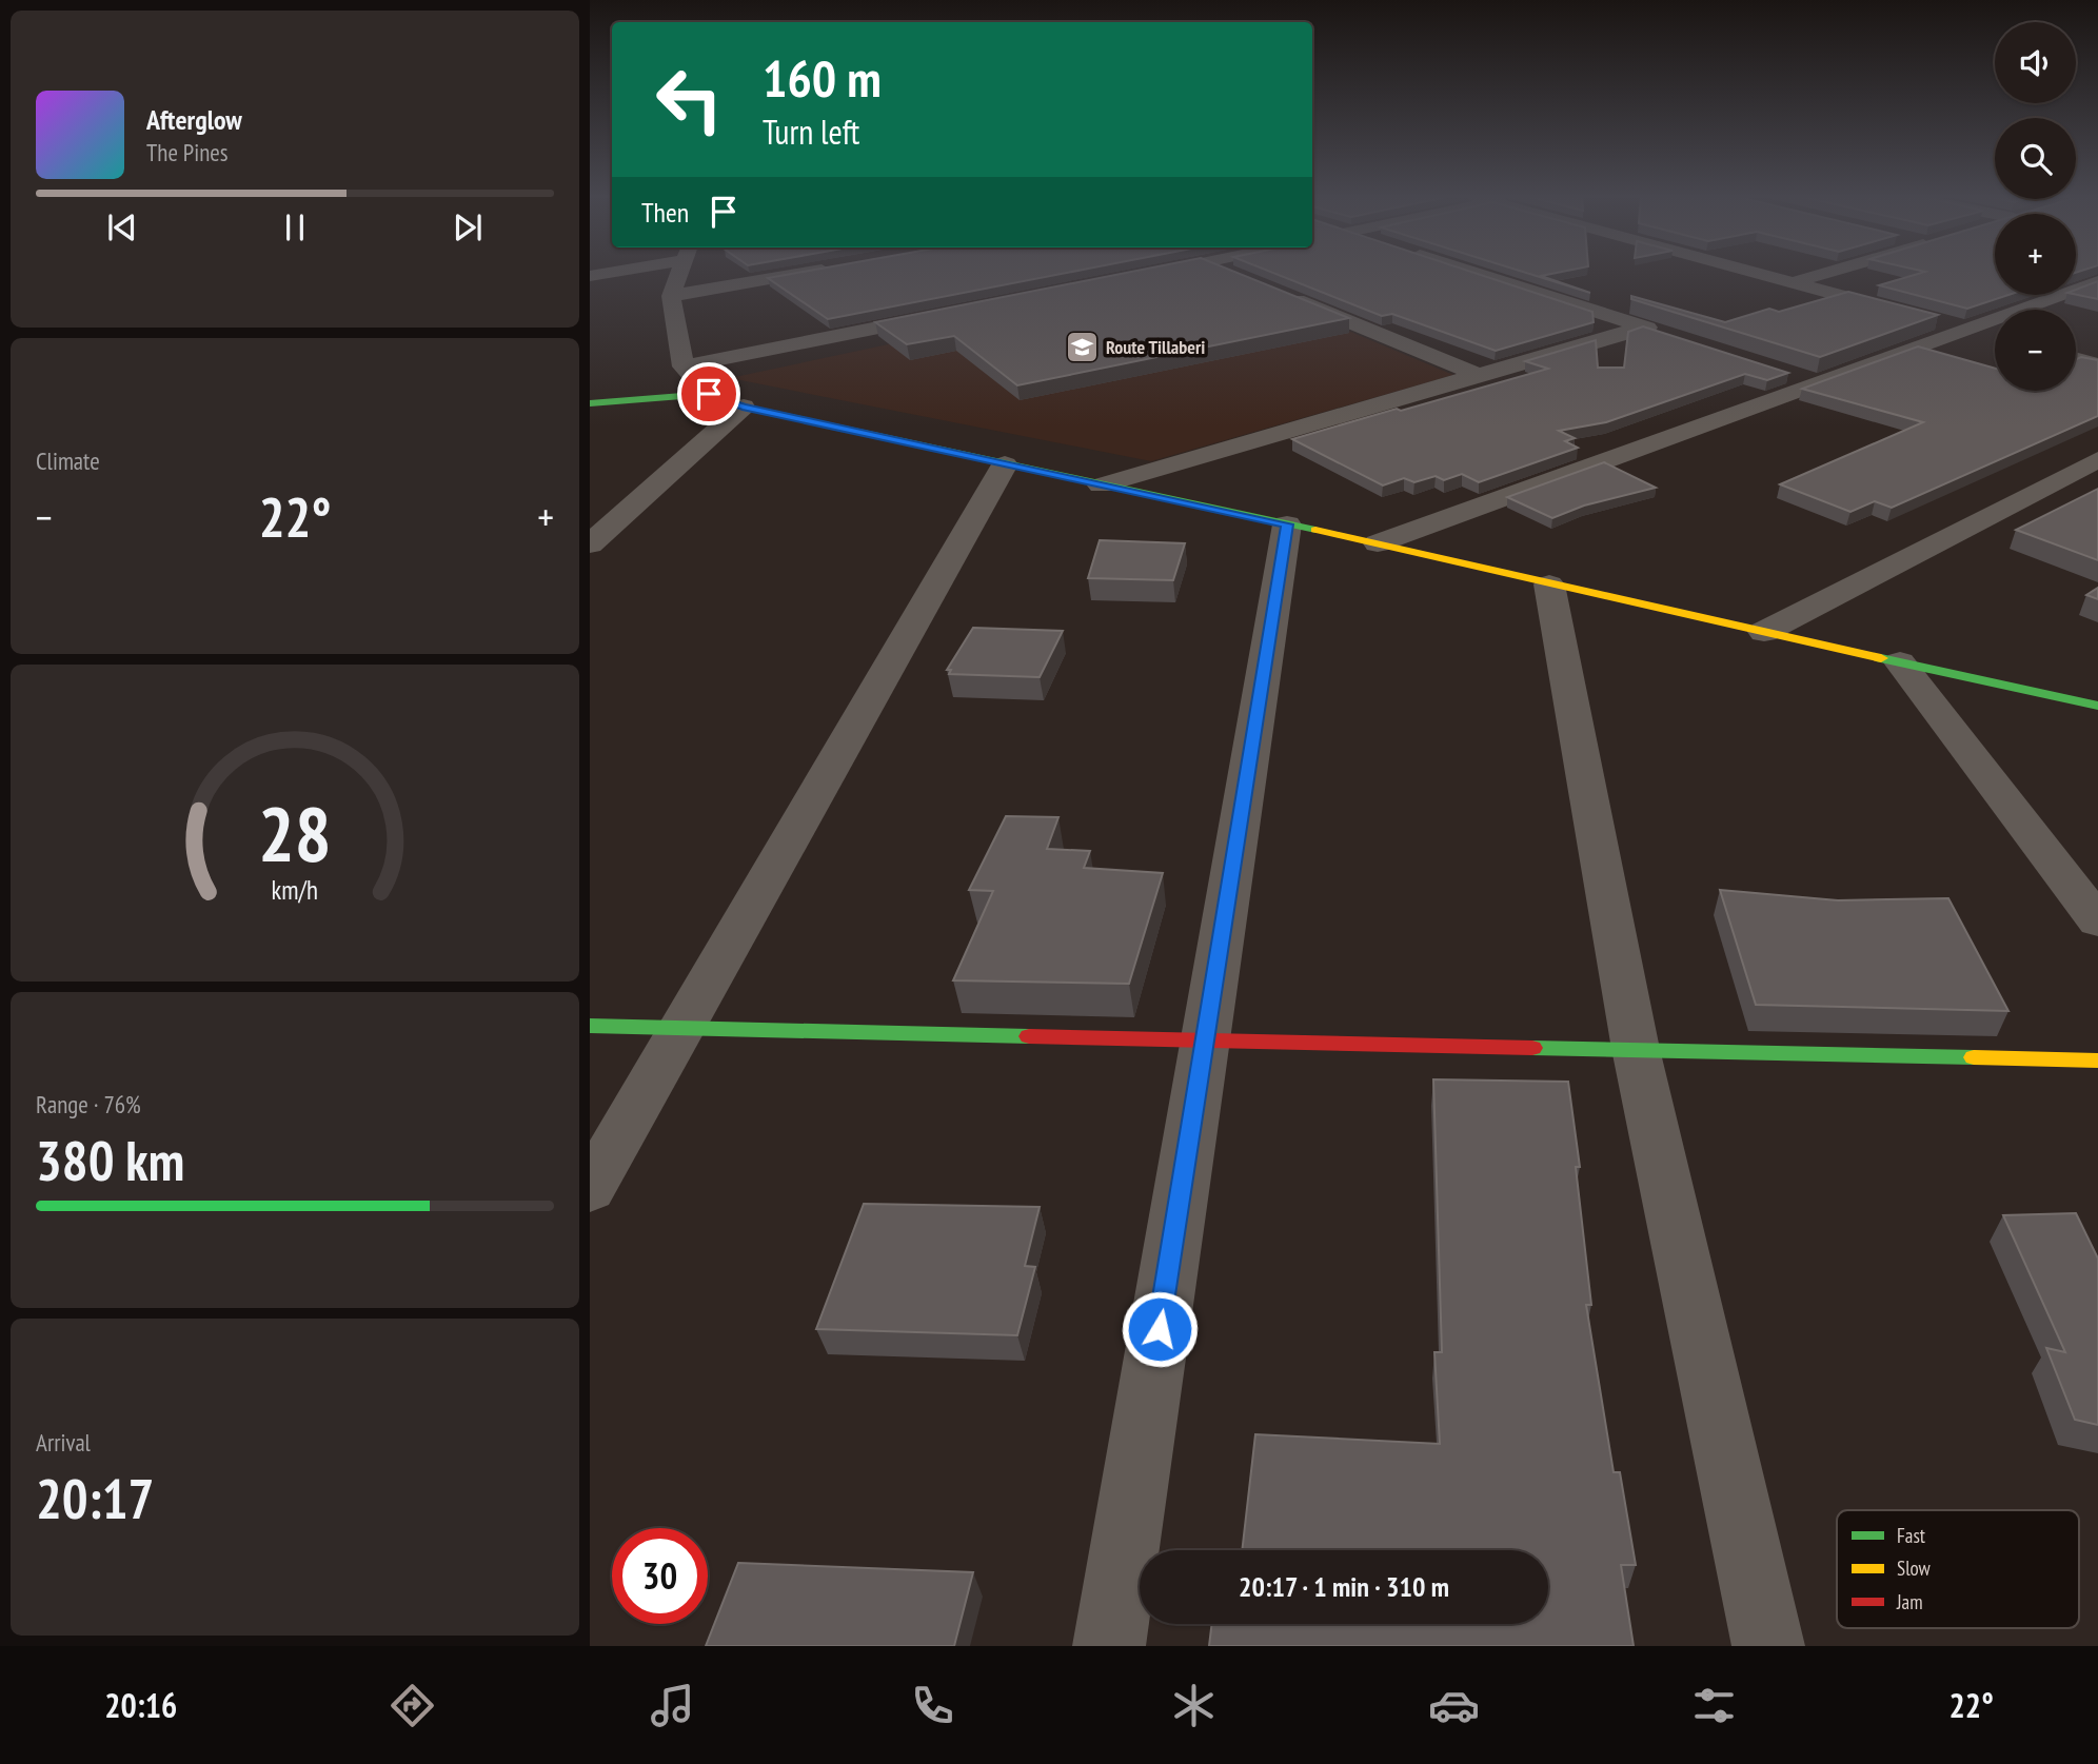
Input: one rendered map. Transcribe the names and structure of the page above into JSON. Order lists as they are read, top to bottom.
{
  "places": {
    "school or university": ["Route Tillaberi"]
  },
  "legend": ["Fast", "Slow", "Jam"],
  "page": {
    "map_buttons": ["+", "−"],
    "turn": ["160 m", "Turn left"],
    "song": ["Afterglow", "The Pines"],
    "then": "Then",
    "tile": [
      "Climate",
      ["Range · 76%", "380 km"],
      ["Arrival", "20:17"]
    ],
    "heat": ["−", "22°", "+"],
    "limit": "30",
    "trip": "20:17 · 1 min · 310 m",
    "tabs": ["20:16", "22°"],
    "gauge": ["28", "km/h"]
  }
}
